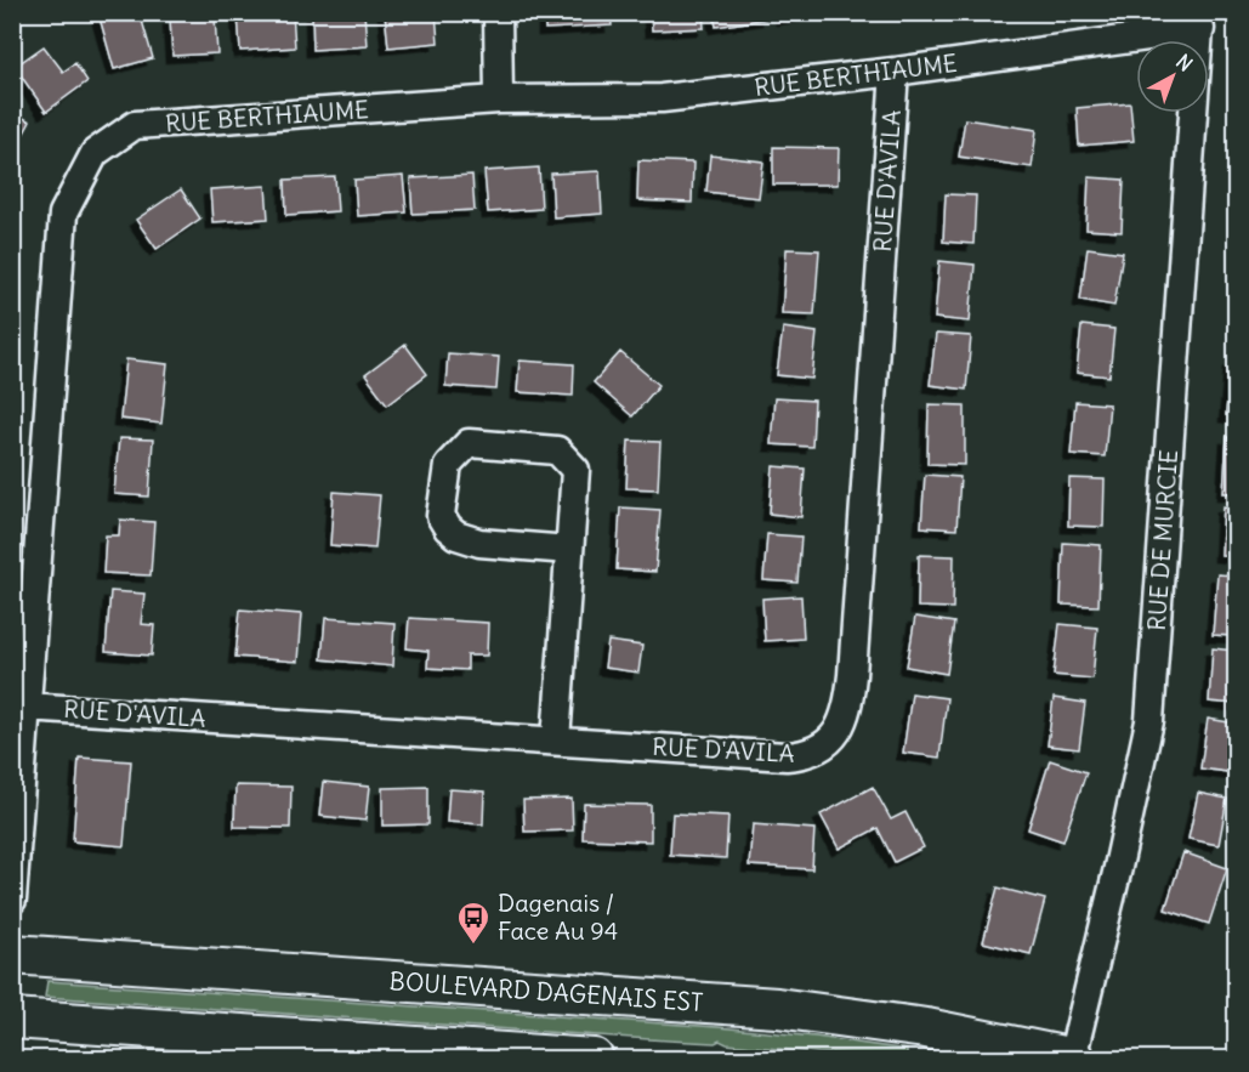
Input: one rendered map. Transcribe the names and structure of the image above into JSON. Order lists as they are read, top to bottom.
{
  "streets": {
    "main road": ["BOULEVARD DAGENAIS EST"],
    "street": ["RUE BERTHIAUME", "RUE D'AVILA", "RUE DE MURCIE"]
  },
  "crossings": [
    ["RUE BERTHIAUME", "RUE D'AVILA"],
    ["RUE BERTHIAUME", "RUE DE MURCIE"],
    ["RUE DE MURCIE", "BOULEVARD DAGENAIS EST"]
  ],
  "places": {
    "bus stop": ["Dagenais / Face Au 94"]
  },
  "north": "top right"
}
